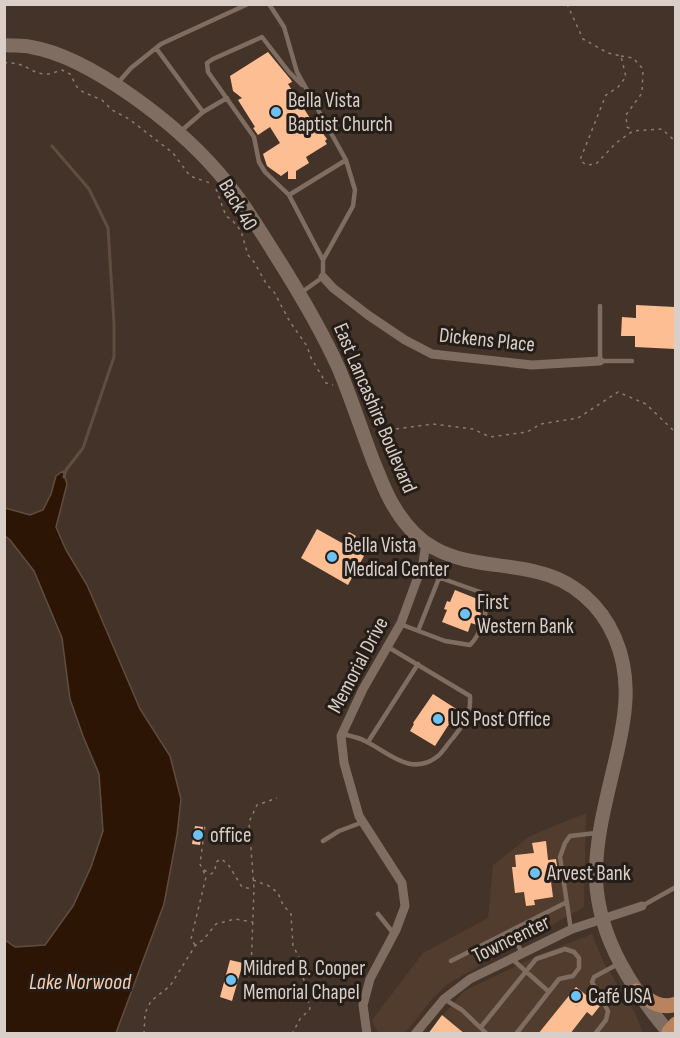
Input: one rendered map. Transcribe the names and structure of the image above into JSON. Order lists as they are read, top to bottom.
{
  "streets": {
    "main road": ["East Lancashire Boulevard"],
    "street": ["Dickens Place", "Memorial Drive", "Towncenter"],
    "path": ["Back 40"]
  },
  "crossings": [
    ["East Lancashire Boulevard", "Memorial Drive"],
    ["East Lancashire Boulevard", "Towncenter"]
  ],
  "water": ["Lake Norwood"],
  "places": [
    "Bella Vista Baptist Church",
    "Bella Vista Medical Center",
    "First Western Bank",
    "US Post Office",
    "office",
    "Arvest Bank",
    "Mildred B. Cooper Memorial Chapel",
    "Café USA"
  ]
}
